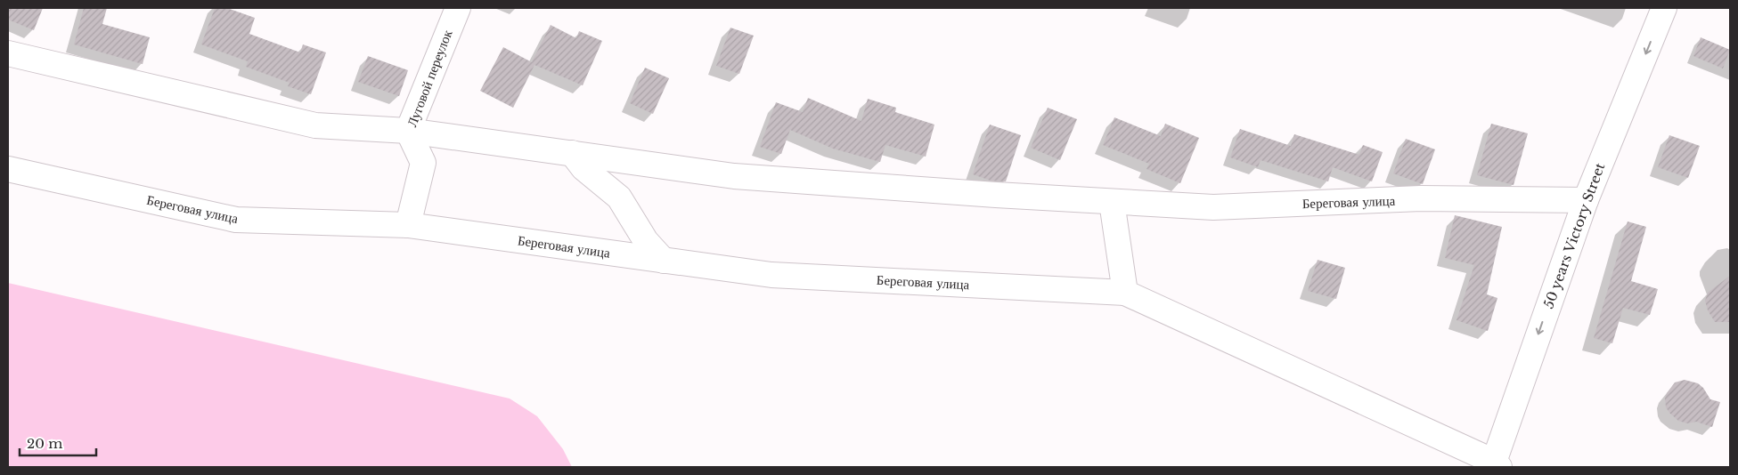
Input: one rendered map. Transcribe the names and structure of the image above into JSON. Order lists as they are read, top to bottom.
{
  "streets": {
    "street": ["Луговой переулок", "Береговая улица", "50 years Victory Street"]
  },
  "crossings": [
    ["Луговой переулок", "Береговая улица"],
    ["Береговая улица", "50 years Victory Street"]
  ],
  "one_way": ["50 years Victory Street"],
  "scale_bar": "20 m"
}
